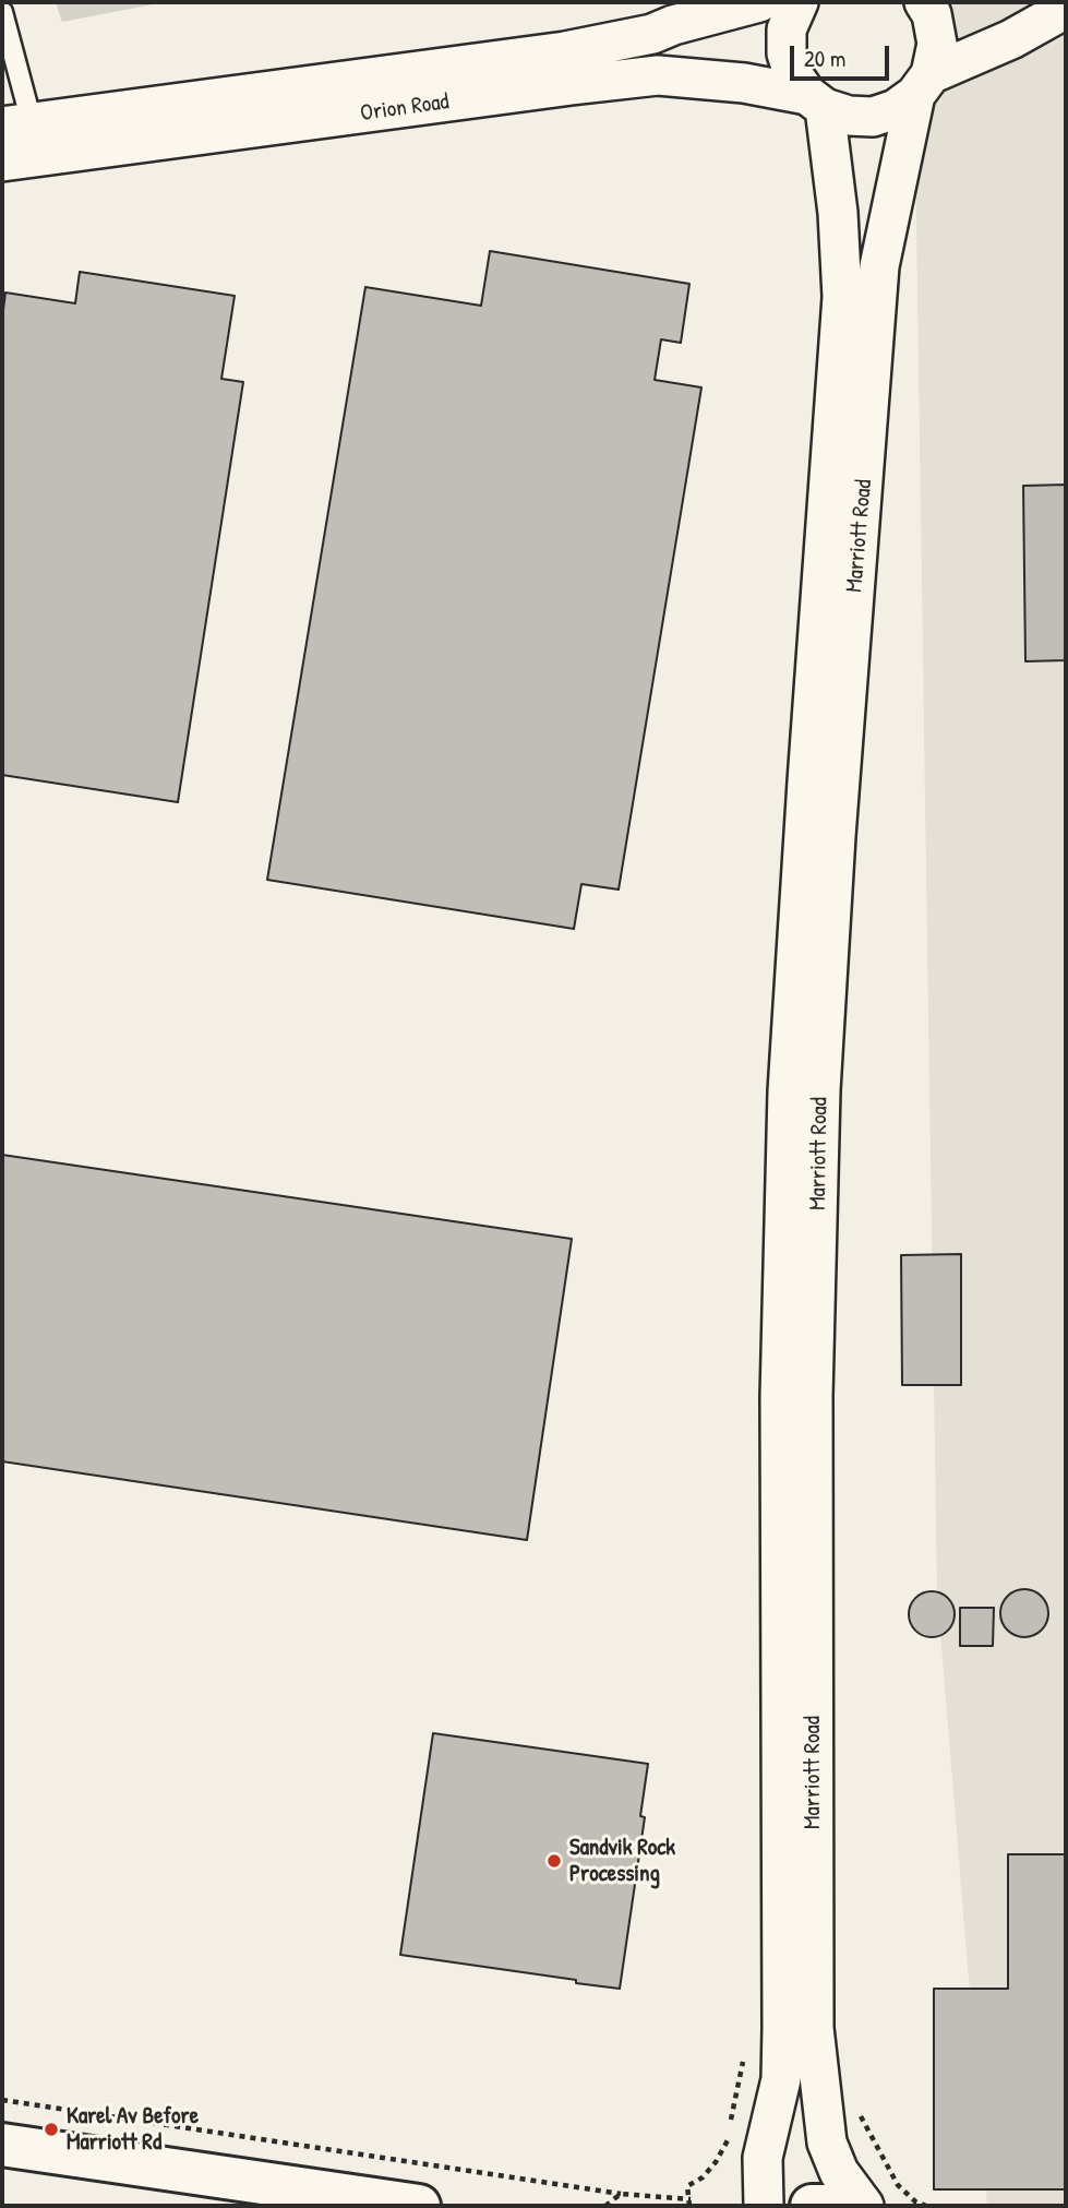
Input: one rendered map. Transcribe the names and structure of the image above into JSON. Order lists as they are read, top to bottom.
{
  "streets": {
    "street": ["Orion Road", "Marriott Road"]
  },
  "crossings": [
    ["Orion Road", "Marriott Road"]
  ],
  "places": ["Sandvik Rock Processing", "Karel Av Before Marriott Rd"],
  "scale_bar": "20 m"
}
